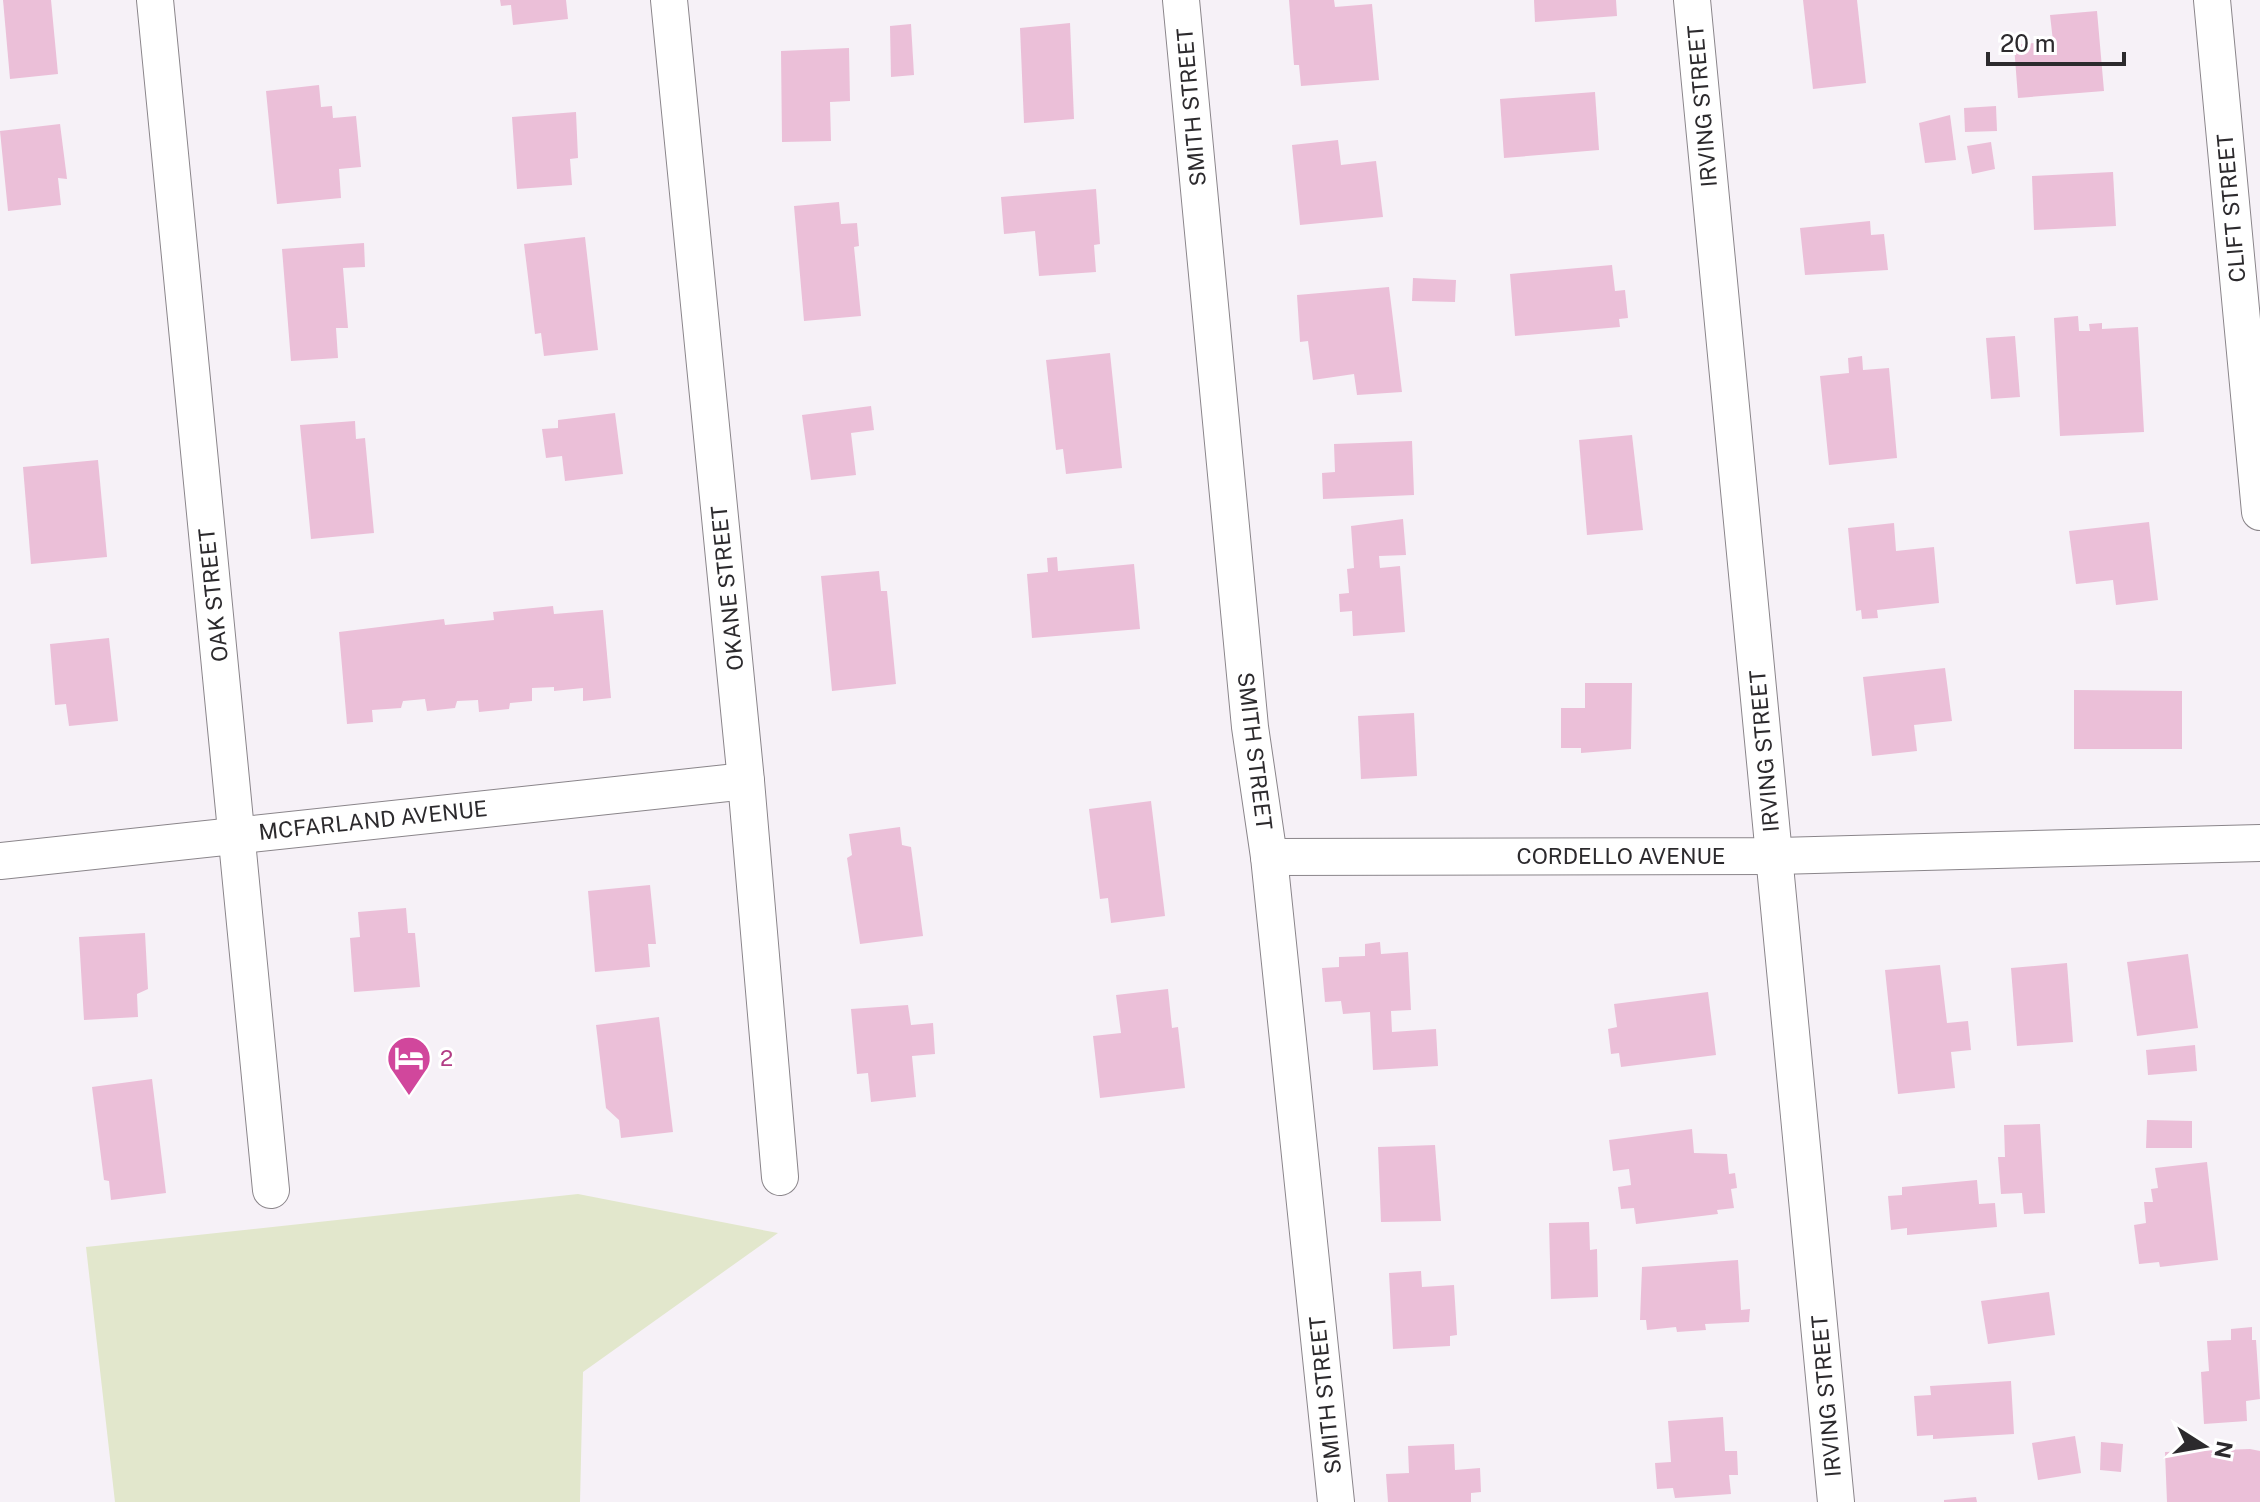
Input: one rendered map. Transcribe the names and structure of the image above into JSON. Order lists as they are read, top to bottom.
{
  "streets": {
    "street": [
      "IRVING STREET",
      "SMITH STREET",
      "CLIFT STREET",
      "OKANE STREET",
      "OAK STREET",
      "MCFARLAND AVENUE",
      "CORDELLO AVENUE"
    ]
  },
  "crossings": [
    ["IRVING STREET", "CORDELLO AVENUE"],
    ["SMITH STREET", "CORDELLO AVENUE"],
    ["OKANE STREET", "MCFARLAND AVENUE"],
    ["OAK STREET", "MCFARLAND AVENUE"]
  ],
  "places": {
    "hotel": ["2"]
  },
  "scale_bar": "20 m",
  "north": "right"
}
